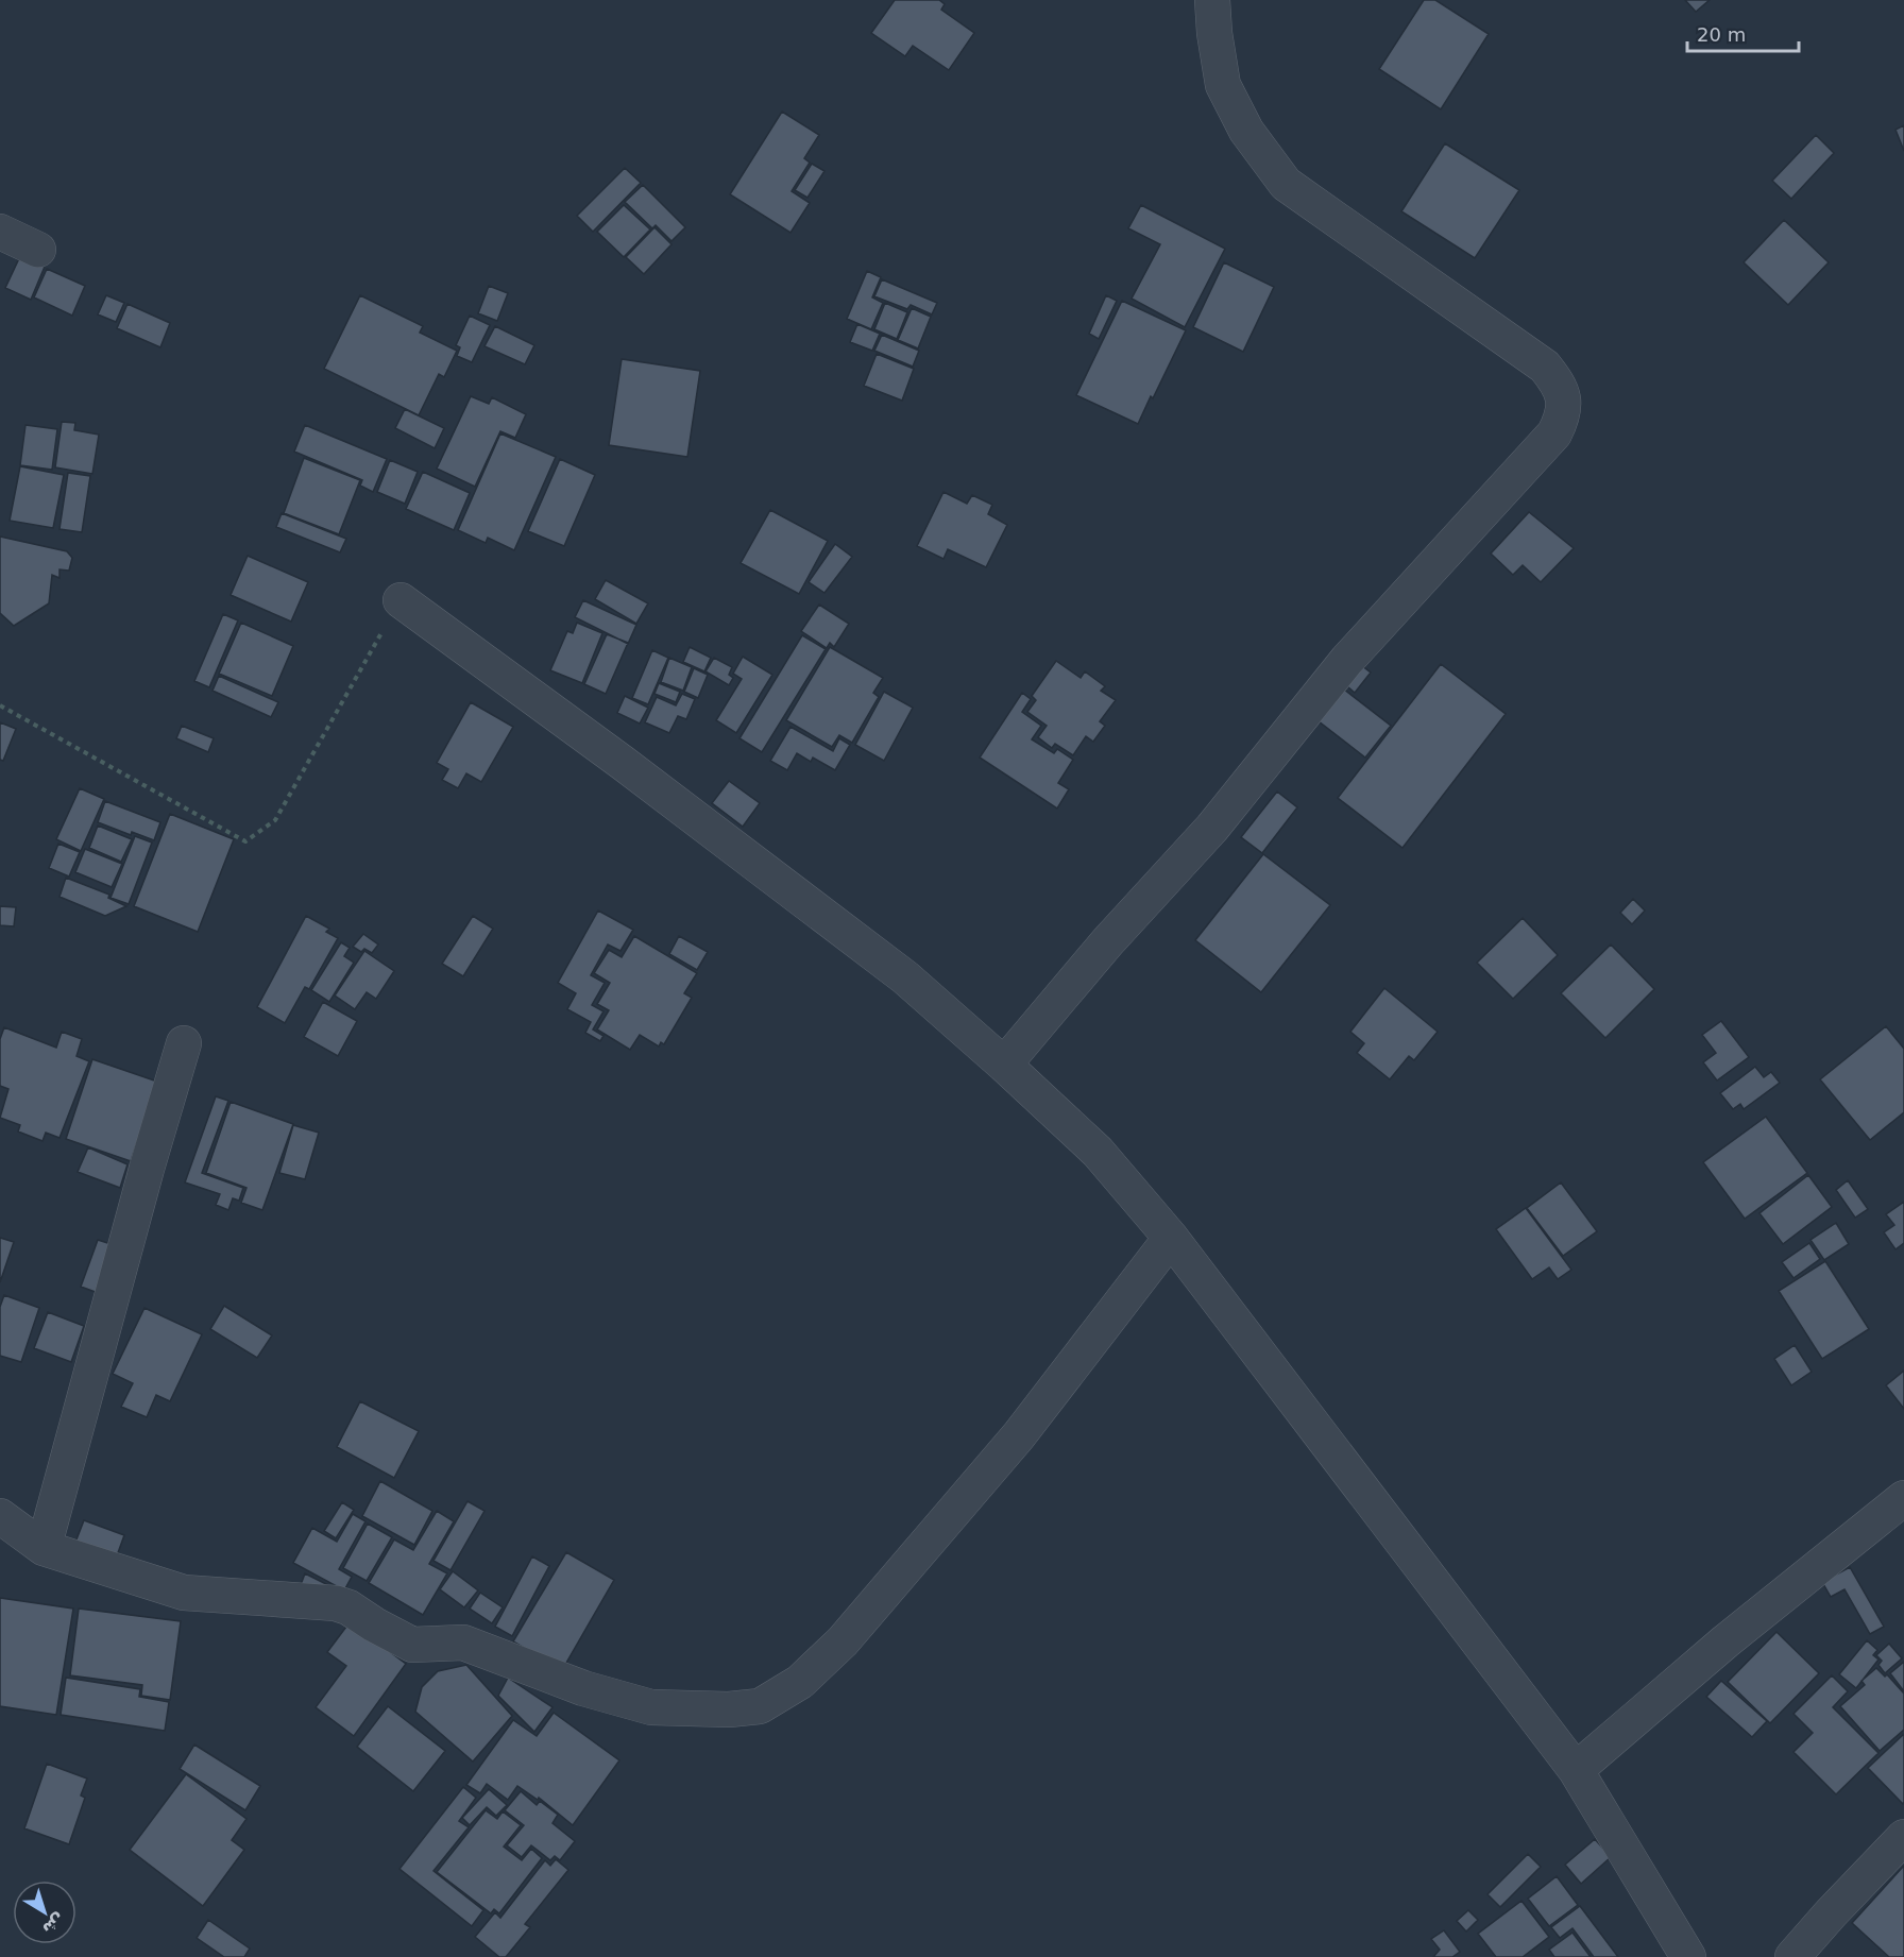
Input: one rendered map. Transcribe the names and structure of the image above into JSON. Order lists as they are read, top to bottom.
{
  "scale_bar": "20 m",
  "north": "bottom right"
}
